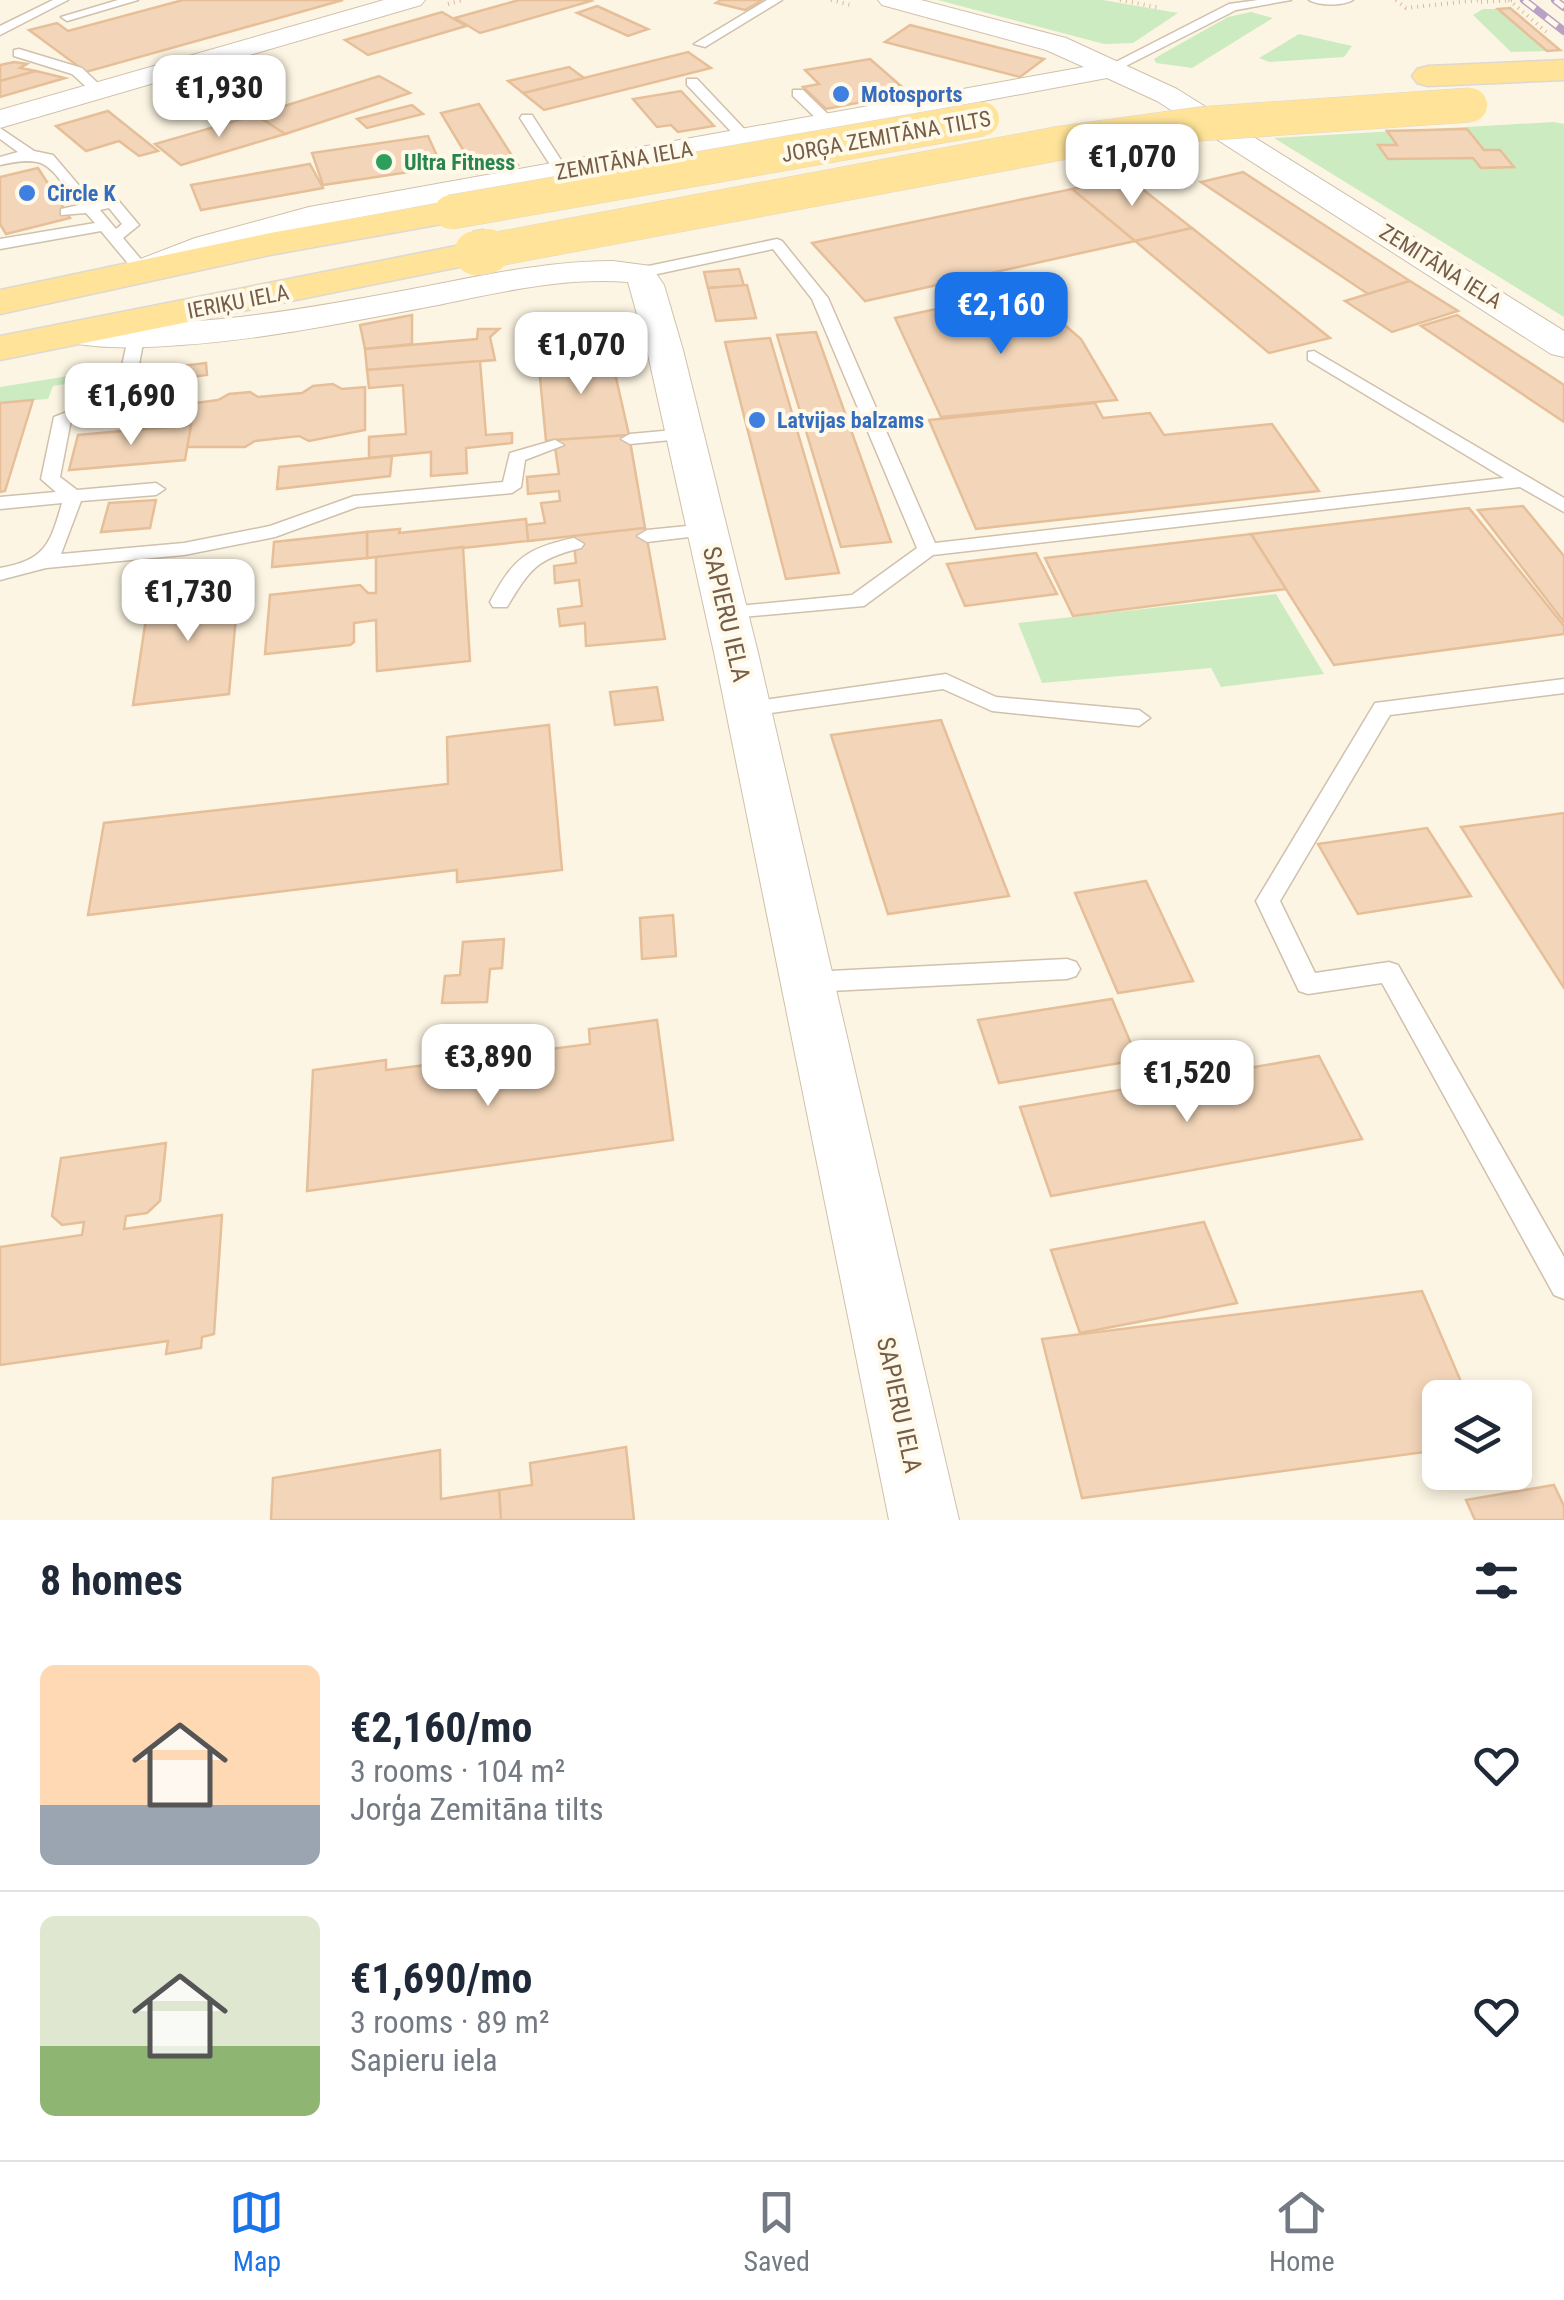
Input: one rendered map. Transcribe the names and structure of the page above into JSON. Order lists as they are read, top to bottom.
{
  "streets": {
    "main road": ["JORĢA ZEMITĀNA TILTS", "IERIĶU IELA"],
    "street": ["ZEMITĀNA IELA", "SAPIERU IELA"]
  },
  "crossings": [
    ["JORĢA ZEMITĀNA TILTS", "IERIĶU IELA"],
    ["ZEMITĀNA IELA", "IERIĶU IELA"]
  ],
  "places": [
    "Motosports",
    "Ultra Fitness",
    "Circle K",
    "Latvijas balzams"
  ],
  "page": {
    "price": [
      "€1,930",
      "€1,070",
      "€2,160",
      "€1,070",
      "€1,690",
      "€1,730",
      "€3,890",
      "€1,520"
    ],
    "heading": "8 homes",
    "list": [
      {
        "name": "€2,160/mo",
        "note": "3 rooms · 104 m² · Jorģa Zemitāna tilts"
      },
      {
        "name": "€1,690/mo",
        "note": "3 rooms · 89 m² · Sapieru iela"
      }
    ],
    "tabs": ["Map", "Saved", "Home"]
  }
}
